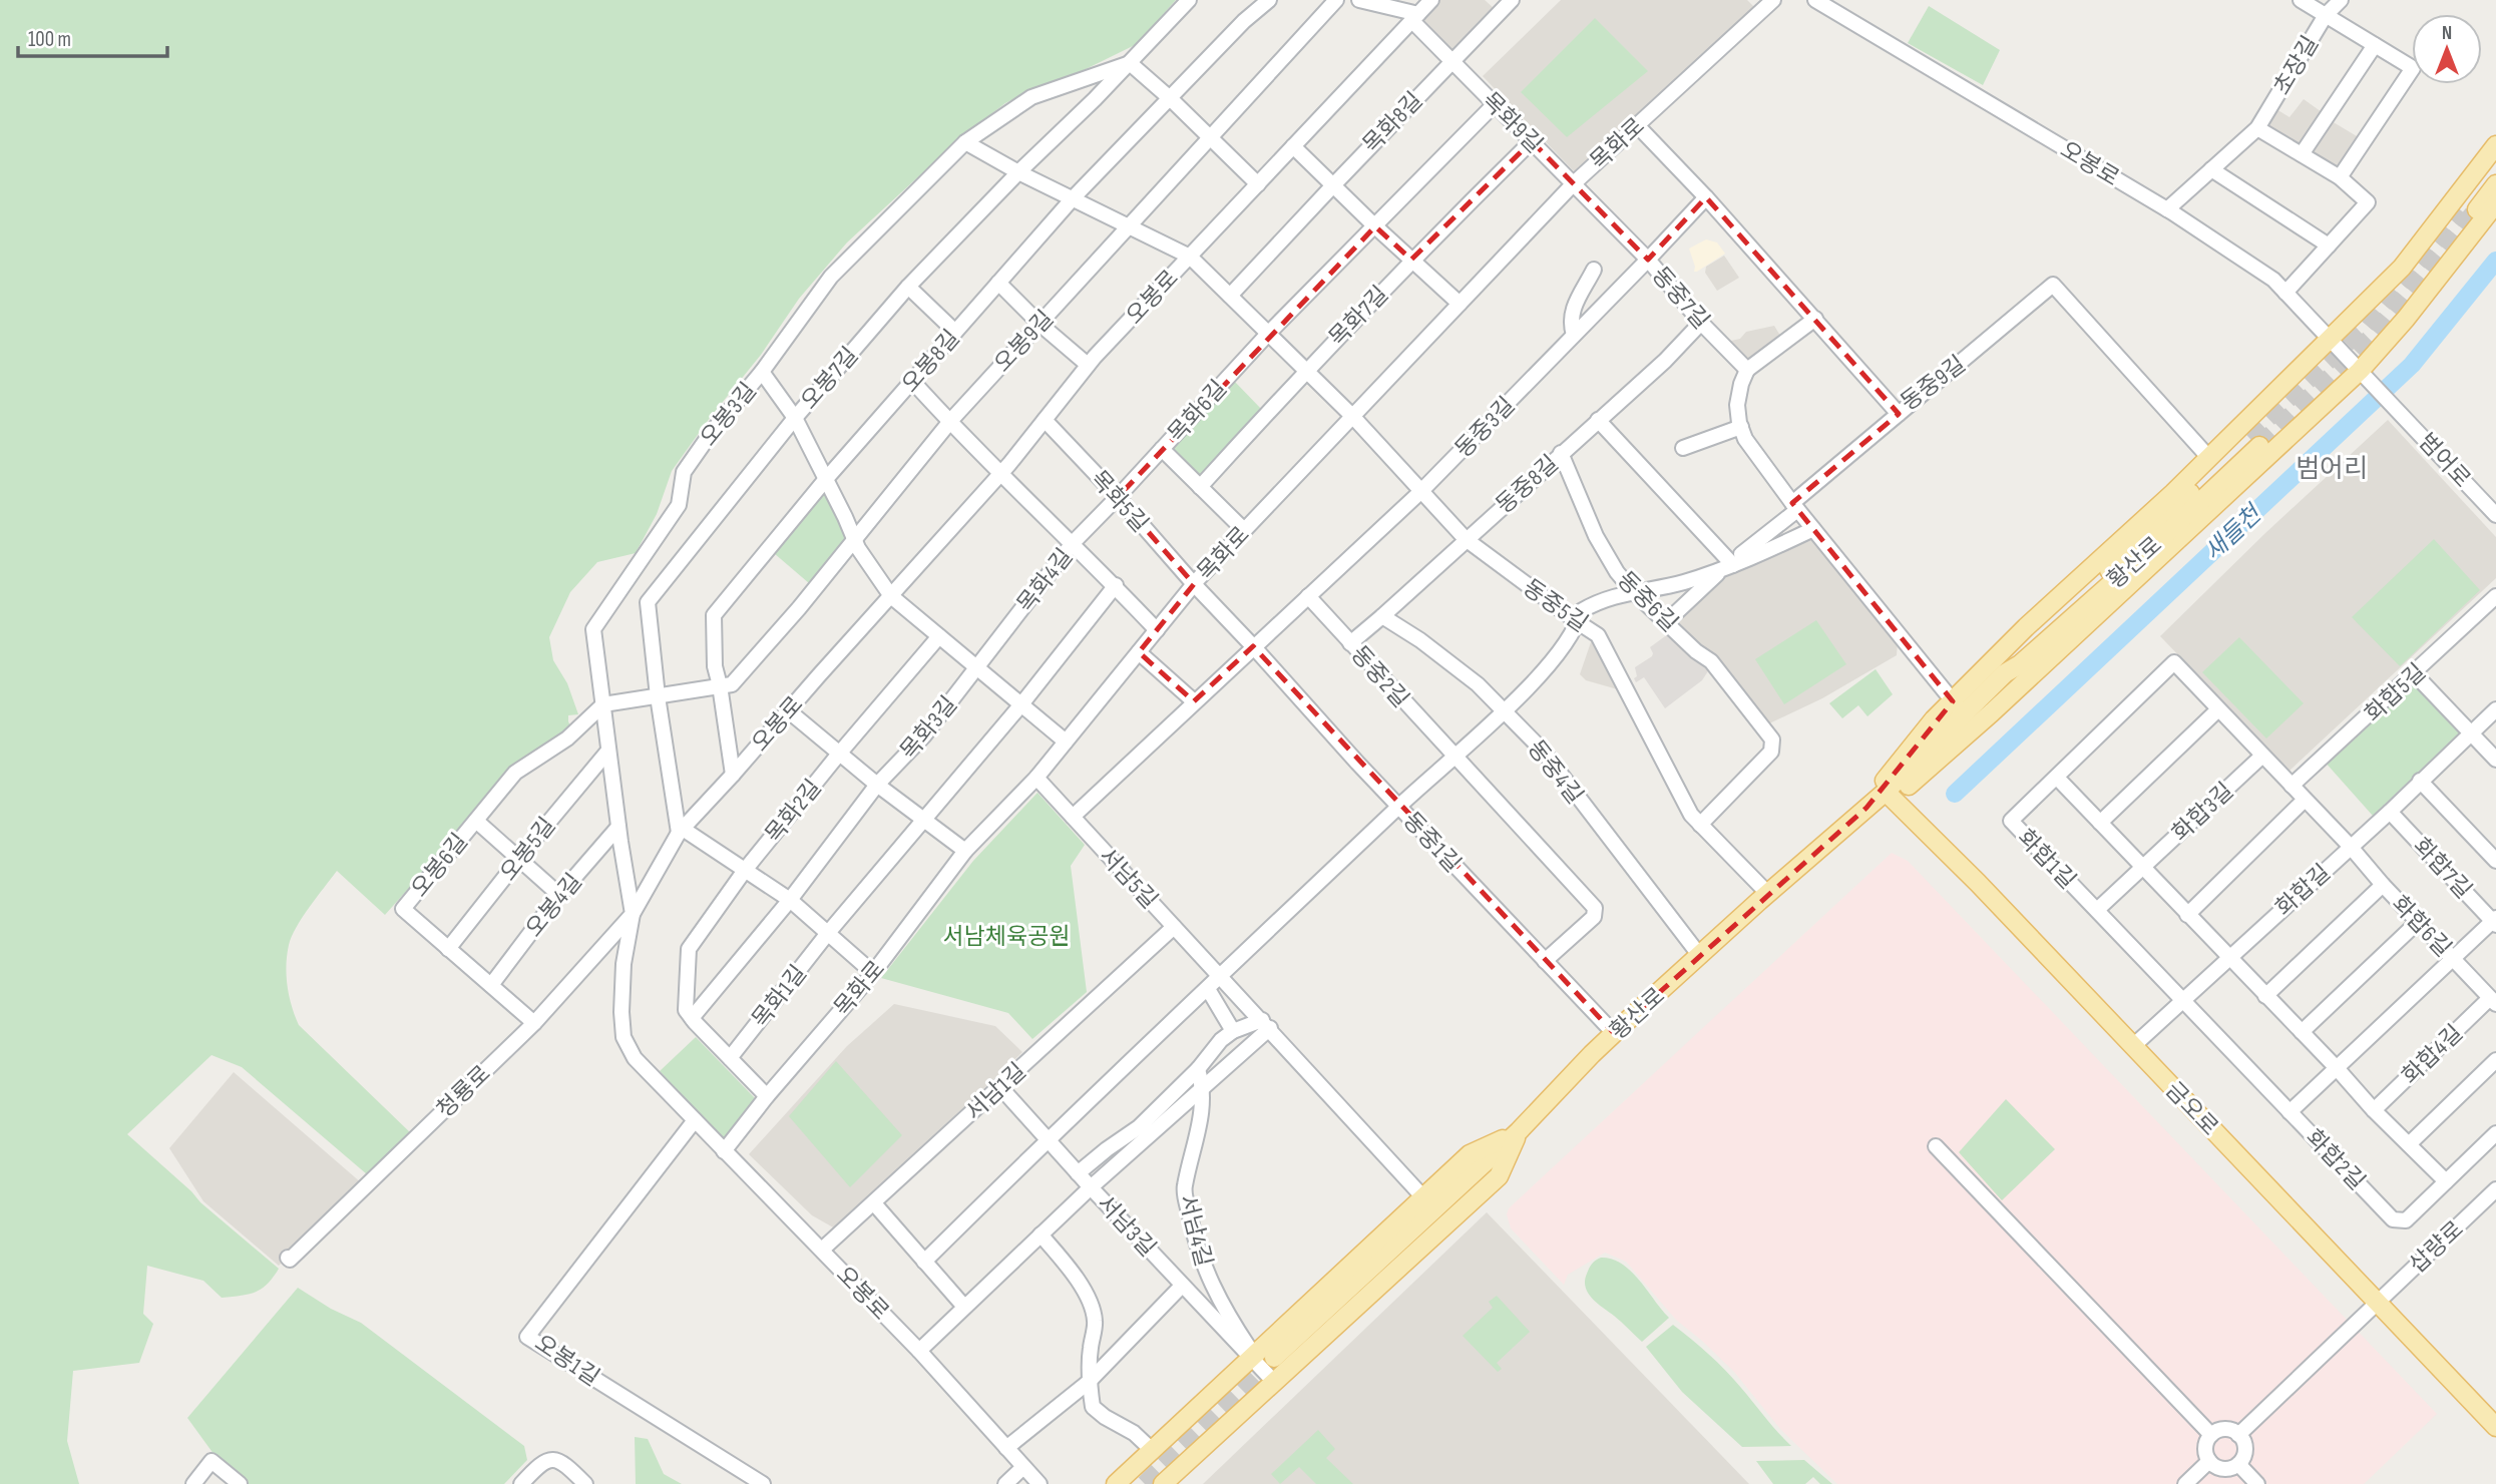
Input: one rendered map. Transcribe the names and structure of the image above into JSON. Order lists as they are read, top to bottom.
{
  "streets": {
    "main road": ["황산로", "금오로"],
    "street": [
      "초장길",
      "목화8길",
      "목화9길",
      "목화로",
      "오봉로",
      "동중7길",
      "목화7길",
      "오봉9길",
      "오봉8길",
      "오봉7길",
      "동중9길",
      "목화6길",
      "오봉3길",
      "동중3길",
      "범어로",
      "동중8길",
      "목화5길",
      "목화4길",
      "동중6길",
      "동중5길",
      "동중2길",
      "화합5길",
      "목화3길",
      "동중4길",
      "목화2길",
      "화합3길",
      "동중1길",
      "오봉5길",
      "화합1길",
      "오봉6길",
      "화합7길",
      "서남5길",
      "화합길",
      "오봉4길",
      "화합6길",
      "목화1길",
      "화합4길",
      "청룡로",
      "서남1길",
      "화합2길",
      "서남3길",
      "서남4길",
      "삽량로",
      "오봉1길"
    ]
  },
  "crossings": [
    ["초장길", "오봉로"],
    ["목화8길", "목화9길"],
    ["목화9길", "목화로"],
    ["목화9길", "오봉로"],
    ["목화9길", "동중7길"],
    ["목화로", "오봉로"],
    ["목화로", "동중7길"],
    ["목화로", "동중9길"],
    ["목화로", "목화6길"],
    ["목화로", "목화5길"],
    ["목화로", "동중5길"],
    ["목화로", "동중1길"],
    ["목화로", "서남5길"],
    ["오봉로", "오봉8길"],
    ["오봉로", "오봉7길"],
    ["오봉로", "오봉3길"],
    ["오봉로", "범어로"],
    ["오봉로", "목화5길"],
    ["오봉로", "청룡로"],
    ["오봉로", "서남1길"],
    ["오봉로", "오봉1길"],
    ["동중7길", "동중3길"],
    ["동중7길", "동중8길"],
    ["오봉9길", "오봉8길"],
    ["오봉7길", "오봉3길"],
    ["동중9길", "동중3길"],
    ["목화6길", "목화4길"],
    ["오봉3길", "오봉5길"],
    ["오봉3길", "오봉6길"],
    ["오봉3길", "오봉4길"],
    ["오봉3길", "청룡로"],
    ["동중3길", "동중5길"],
    ["동중3길", "동중2길"],
    ["동중3길", "동중1길"],
    ["동중8길", "동중6길"],
    ["동중8길", "동중5길"],
    ["동중8길", "동중2길"],
    ["동중8길", "동중4길"],
    ["목화5길", "목화4길"],
    ["목화5길", "동중1길"],
    ["황산로", "동중5길"],
    ["황산로", "동중4길"],
    ["황산로", "동중1길"],
    ["황산로", "금오로"],
    ["황산로", "서남3길"],
    ["황산로", "서남4길"],
    ["목화4길", "목화3길"],
    ["동중6길", "동중5길"],
    ["동중2길", "동중1길"],
    ["화합3길", "화합1길"],
    ["오봉5길", "오봉6길"],
    ["화합1길", "화합길"],
    ["화합1길", "화합2길"],
    ["오봉6길", "오봉4길"],
    ["오봉6길", "청룡로"],
    ["화합7길", "화합길"],
    ["서남5길", "서남1길"],
    ["화합길", "화합6길"],
    ["화합길", "금오로"],
    ["화합길", "화합2길"],
    ["화합6길", "화합4길"],
    ["서남1길", "서남3길"],
    ["금오로", "삽량로"],
    ["서남3길", "서남4길"]
  ],
  "districts": ["범어리"],
  "water": ["새들천"],
  "parks": ["서남체육공원"],
  "scale_bar": "100 m",
  "north": "top"
}
